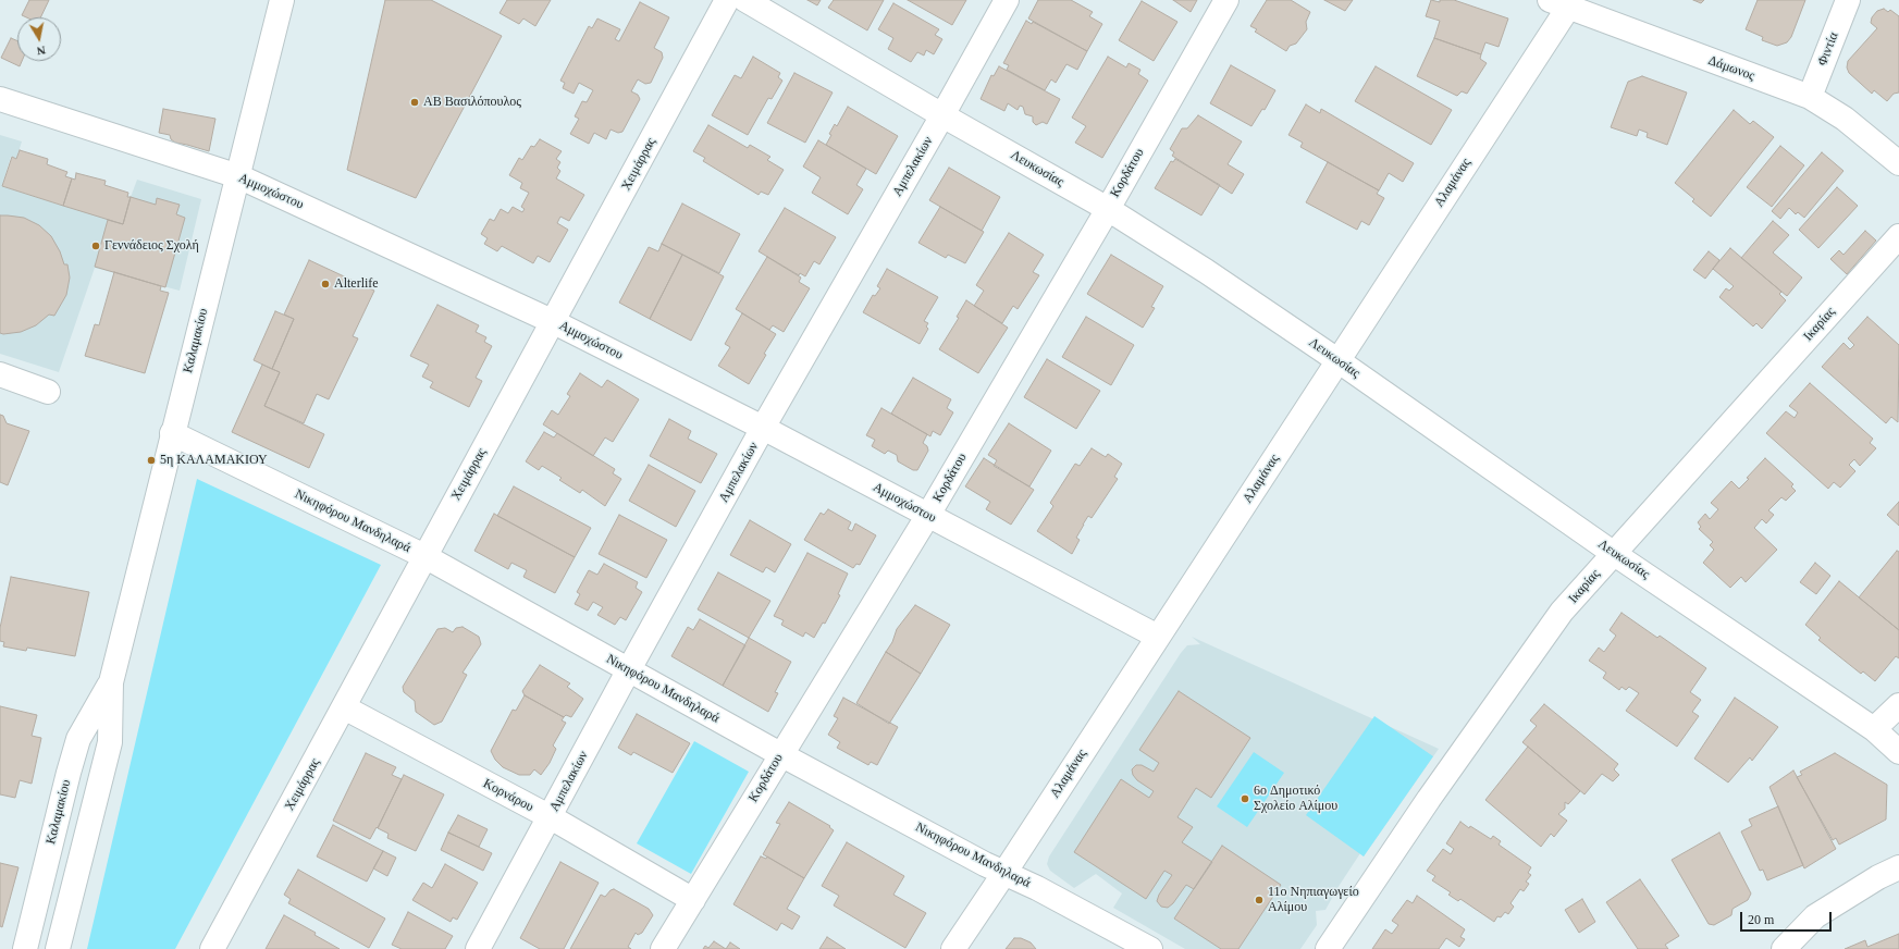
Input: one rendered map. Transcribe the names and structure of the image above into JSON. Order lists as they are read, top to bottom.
{
  "streets": {
    "street": [
      "Φιντία",
      "Δάμωνος",
      "Χειμάρρας",
      "Αμπελακίων",
      "Λευκωσίας",
      "Κορδάτου",
      "Αλαμάνας",
      "Αμμοχώστου",
      "Ικαρίας",
      "Καλαμακίου",
      "Νικηφόρου Μανδηλαρά",
      "Κορνάρου"
    ]
  },
  "crossings": [
    ["Φιντία", "Δάμωνος"],
    ["Δάμωνος", "Αλαμάνας"],
    ["Χειμάρρας", "Αμμοχώστου"],
    ["Χειμάρρας", "Νικηφόρου Μανδηλαρά"],
    ["Χειμάρρας", "Κορνάρου"],
    ["Αμπελακίων", "Λευκωσίας"],
    ["Αμπελακίων", "Αμμοχώστου"],
    ["Αμπελακίων", "Νικηφόρου Μανδηλαρά"],
    ["Αμπελακίων", "Κορνάρου"],
    ["Λευκωσίας", "Κορδάτου"],
    ["Λευκωσίας", "Αλαμάνας"],
    ["Λευκωσίας", "Ικαρίας"],
    ["Κορδάτου", "Αμμοχώστου"],
    ["Κορδάτου", "Νικηφόρου Μανδηλαρά"],
    ["Κορδάτου", "Κορνάρου"],
    ["Αλαμάνας", "Αμμοχώστου"],
    ["Αλαμάνας", "Νικηφόρου Μανδηλαρά"],
    ["Αμμοχώστου", "Καλαμακίου"],
    ["Καλαμακίου", "Νικηφόρου Μανδηλαρά"]
  ],
  "places": [
    "ΑΒ Βασιλόπουλος",
    "Γεννάδειος Σχολή",
    "Alterlife",
    "5η ΚΑΛΑΜΑΚΙΟΥ",
    "6ο Δημοτικό Σχολείο Αλίμου",
    "11ο Νηπιαγωγείο Αλίμου"
  ],
  "scale_bar": "20 m",
  "north": "bottom"
}
